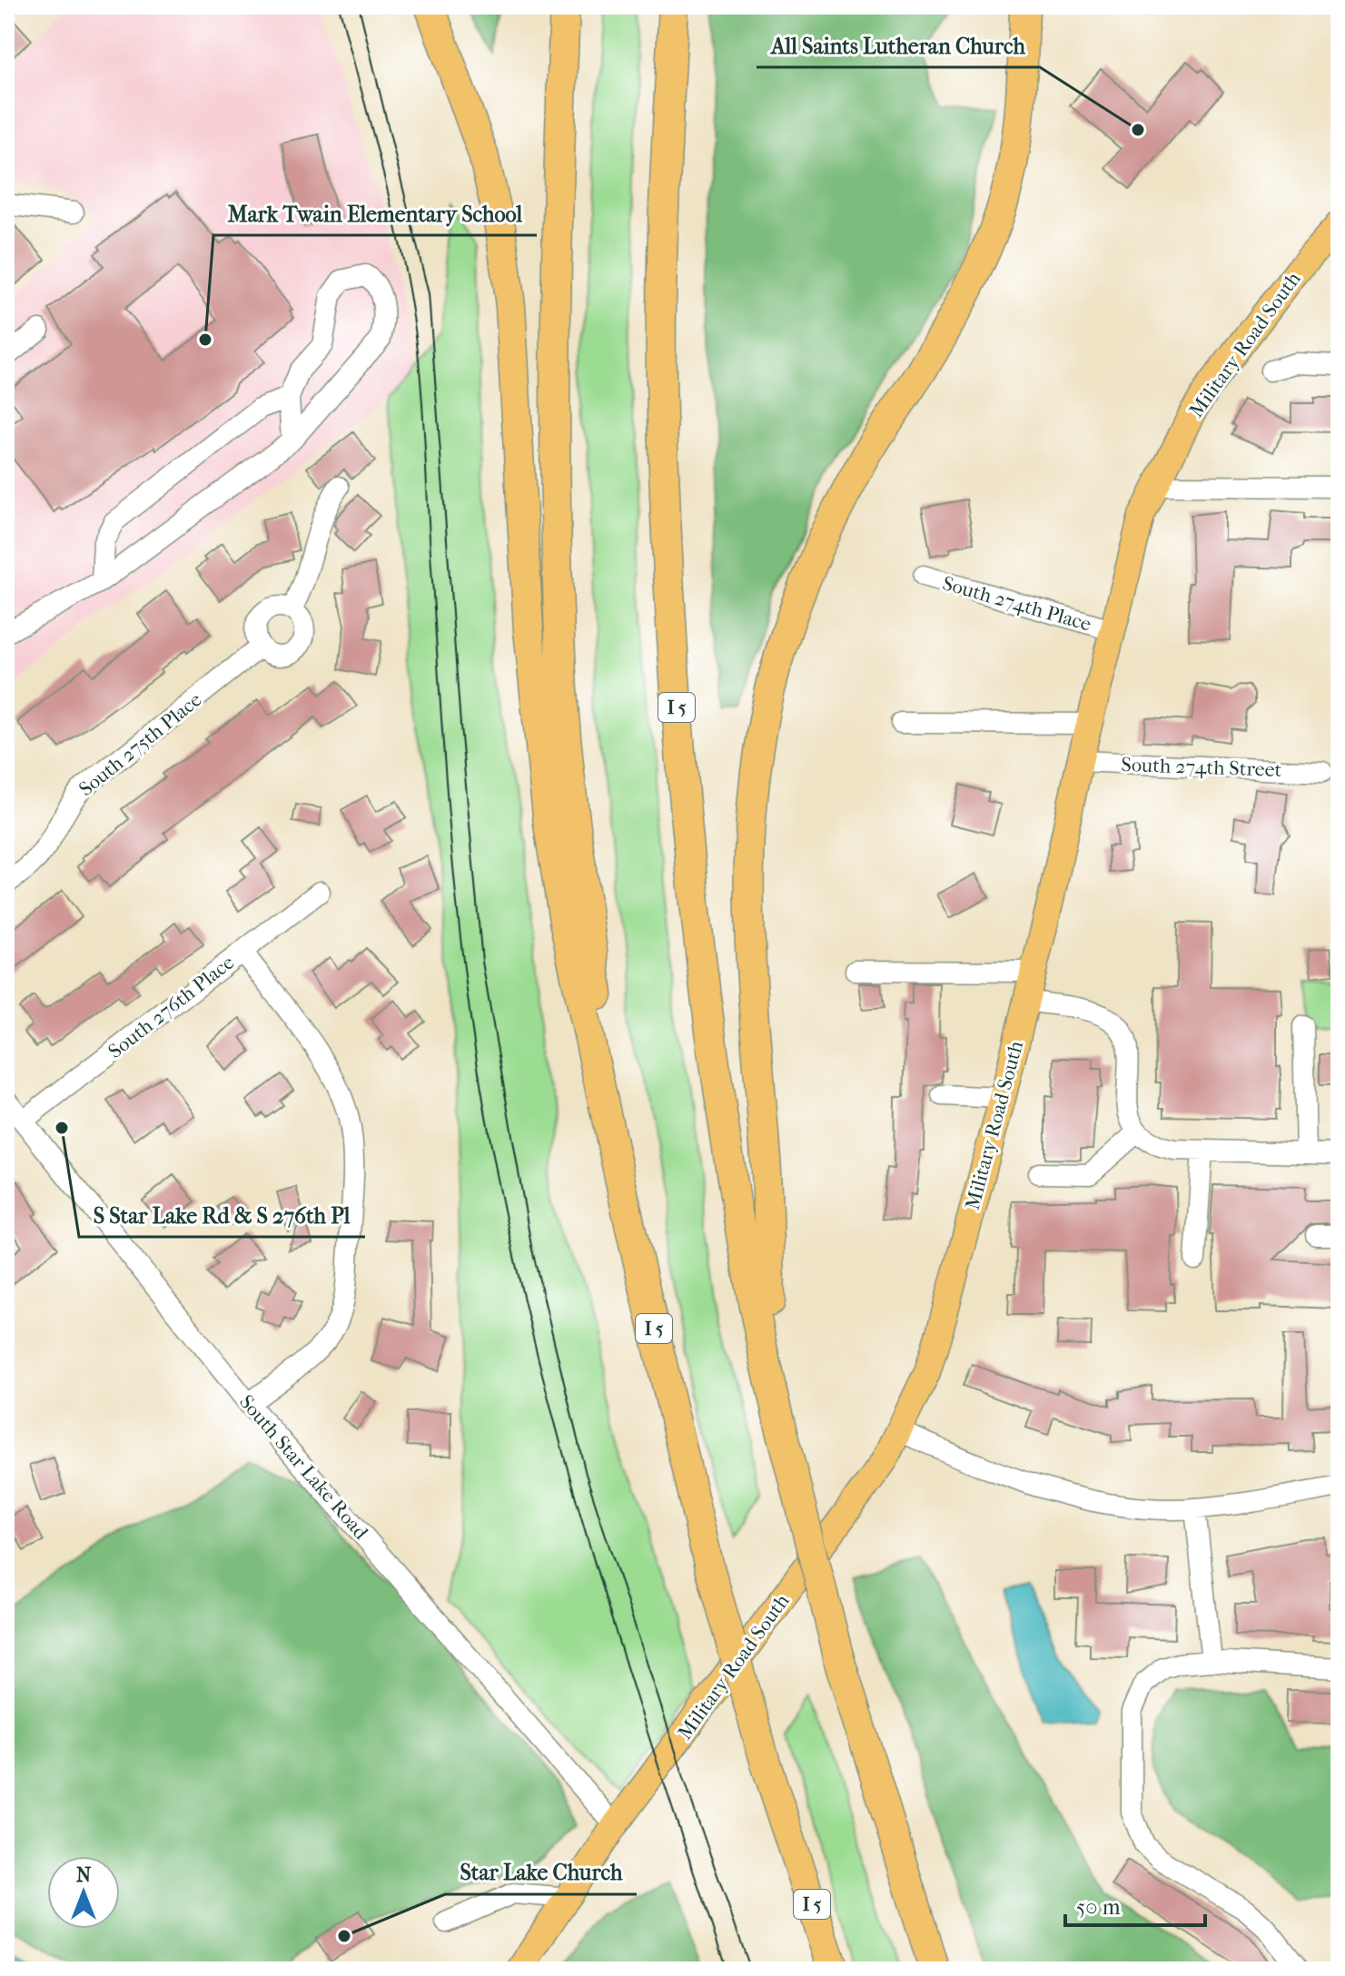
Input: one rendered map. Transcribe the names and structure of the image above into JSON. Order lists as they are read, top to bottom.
{
  "streets": {
    "highway": ["I 5"],
    "main road": ["Military Road South"],
    "street": [
      "South 274th Place",
      "South 275th Place",
      "South 274th Street",
      "South 276th Place",
      "South Star Lake Road"
    ]
  },
  "crossings": [
    ["Military Road South", "South 274th Place"],
    ["Military Road South", "South 274th Street"],
    ["Military Road South", "South Star Lake Road"],
    ["South 276th Place", "South Star Lake Road"]
  ],
  "places": [
    "All Saints Lutheran Church",
    "Mark Twain Elementary School",
    "S Star Lake Rd & S 276th Pl",
    "Star Lake Church"
  ],
  "scale_bar": "50 m",
  "north": "top"
}
